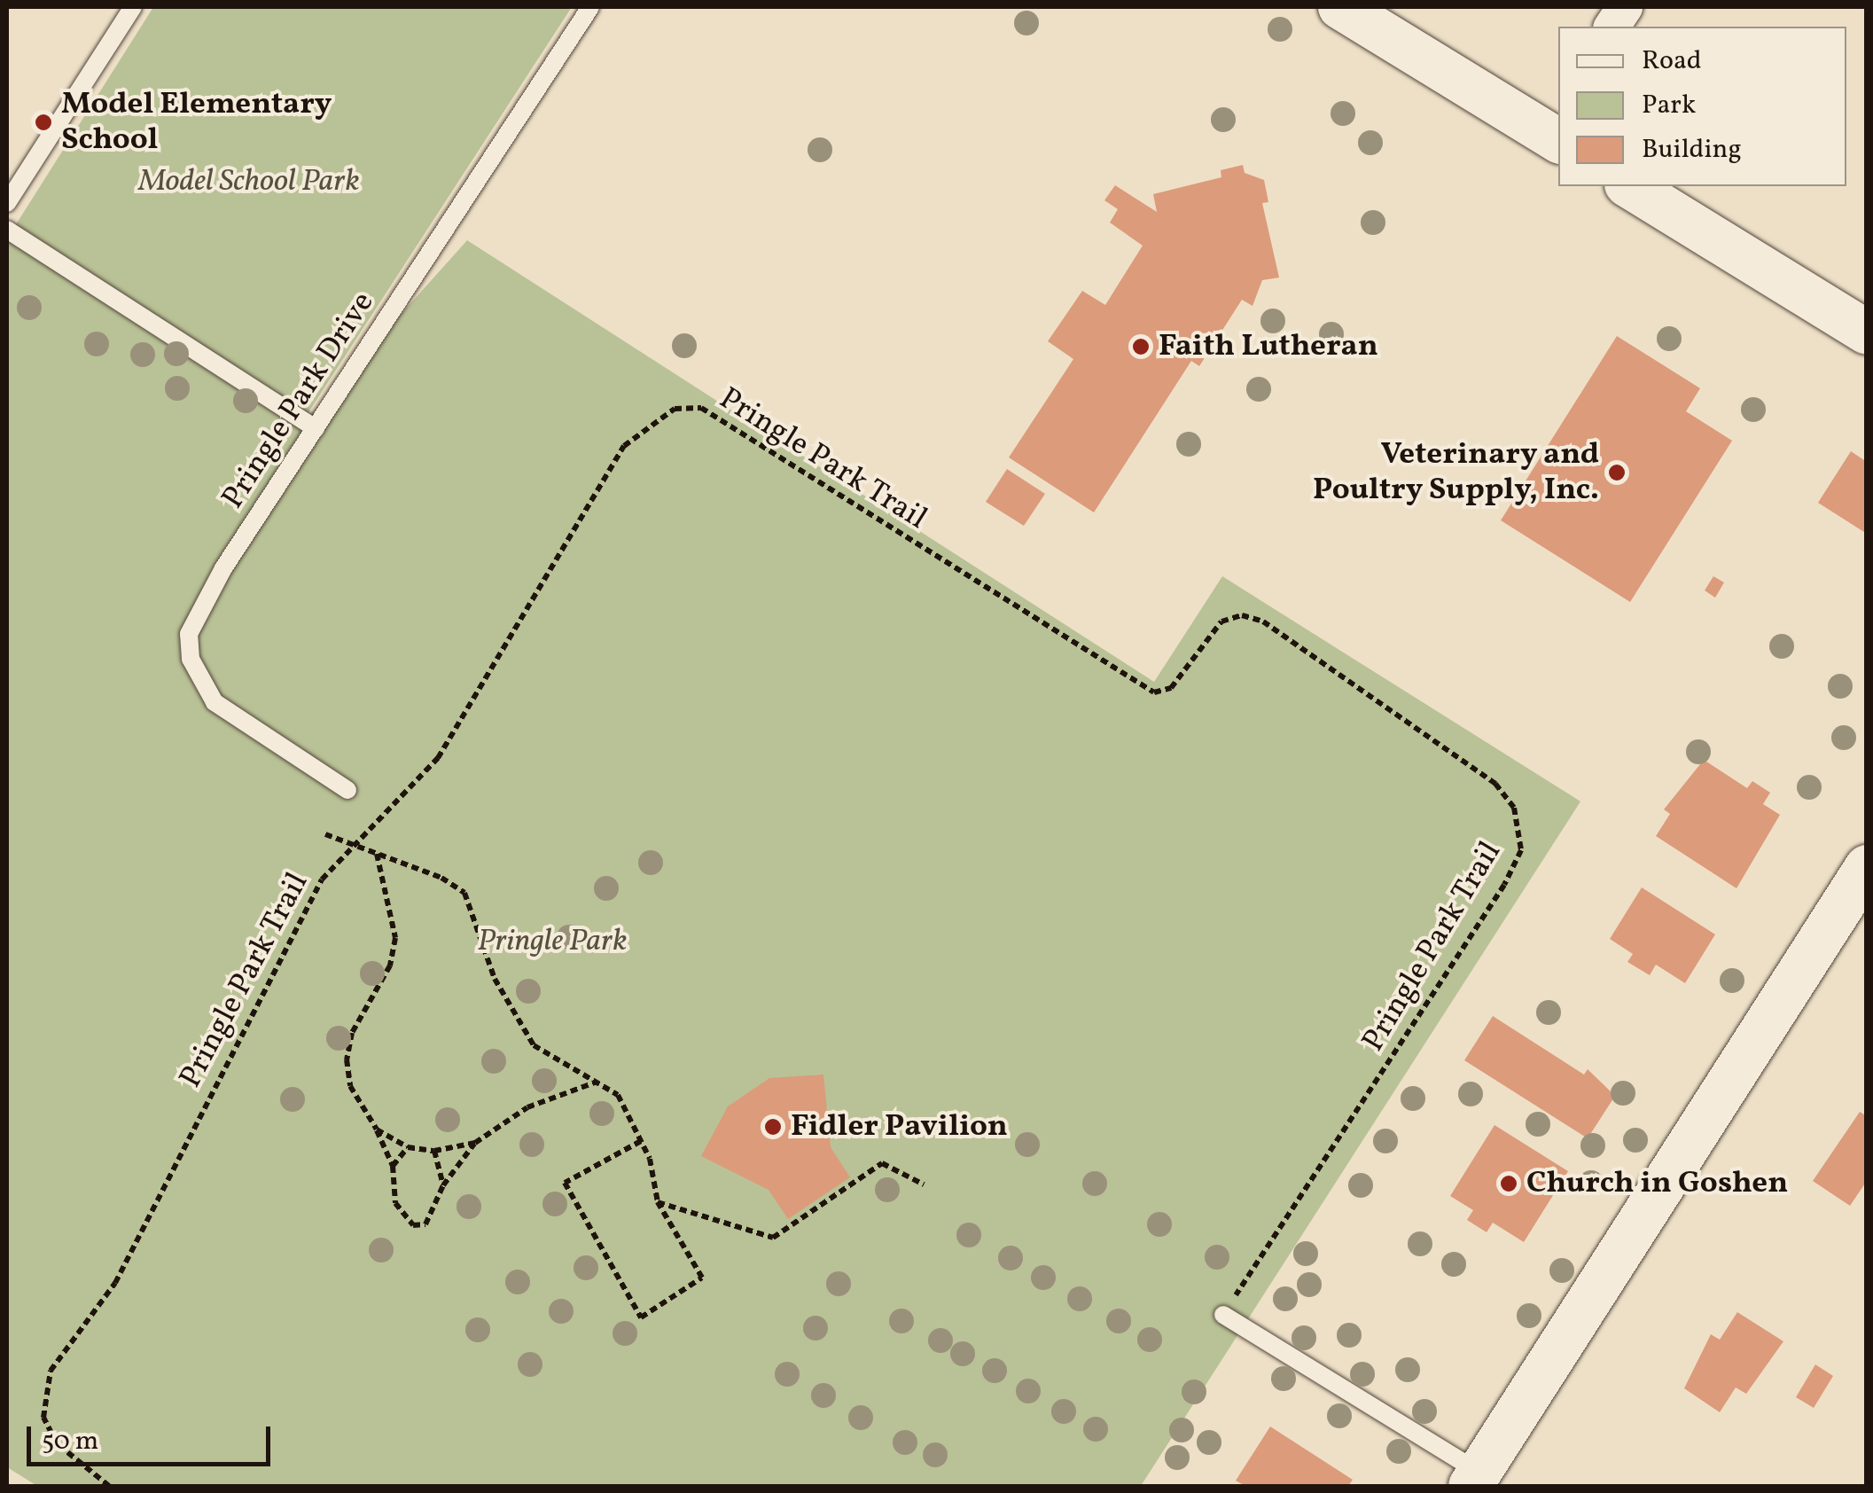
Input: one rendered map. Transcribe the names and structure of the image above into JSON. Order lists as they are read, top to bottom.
{
  "streets": {
    "lane": ["Pringle Park Drive"],
    "path": ["Pringle Park Trail"]
  },
  "parks": ["Model School Park", "Pringle Park"],
  "places": [
    "Model Elementary School",
    "Faith Lutheran",
    "Veterinary and Poultry Supply, Inc.",
    "Fidler Pavilion",
    "Church in Goshen"
  ],
  "legend": ["Road", "Park", "Building"],
  "scale_bar": "50 m"
}
